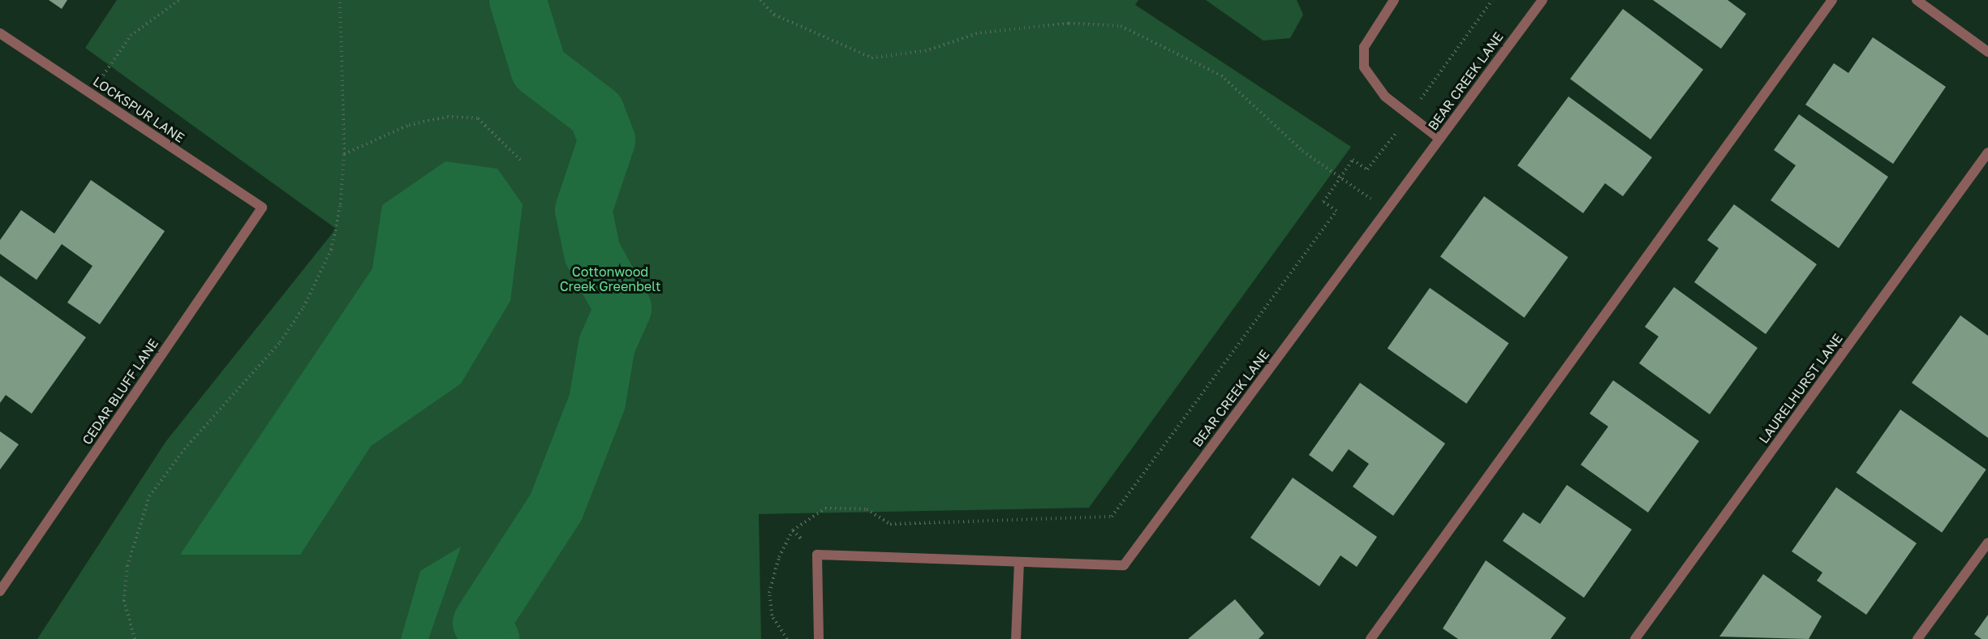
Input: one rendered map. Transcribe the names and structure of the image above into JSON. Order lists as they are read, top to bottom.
{
  "streets": {
    "street": [
      "BEAR CREEK LANE",
      "LOCKSPUR LANE",
      "LAURELHURST LANE",
      "CEDAR BLUFF LANE"
    ]
  },
  "crossings": [
    ["LOCKSPUR LANE", "CEDAR BLUFF LANE"]
  ],
  "parks": ["Cottonwood Creek Greenbelt"]
}
